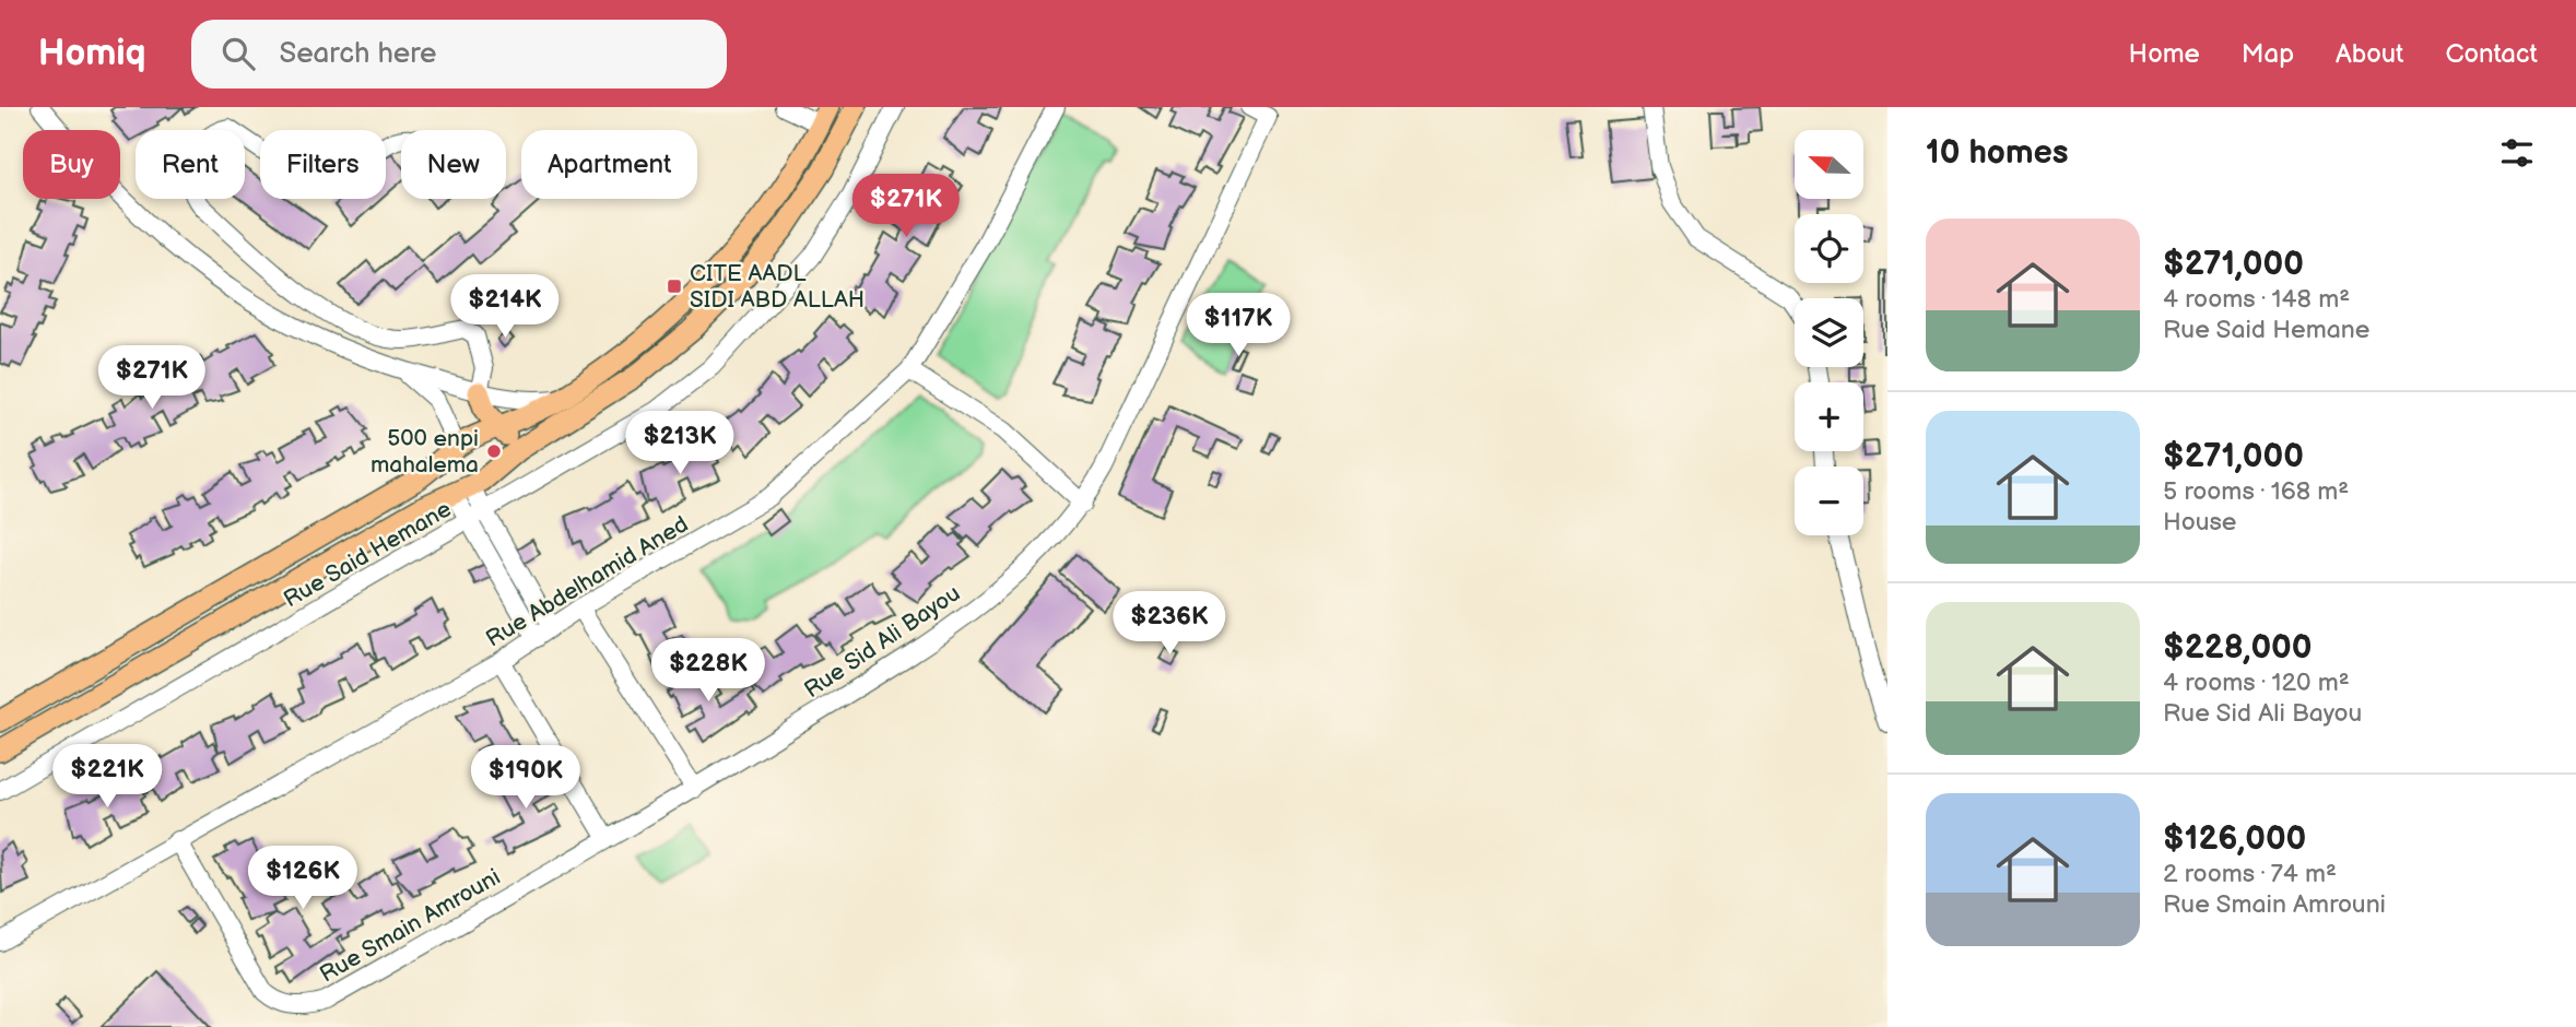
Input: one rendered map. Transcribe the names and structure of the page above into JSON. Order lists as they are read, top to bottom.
{
  "streets": {
    "street": [
      "Rue Said Hemane",
      "Rue Abdelhamid Aned",
      "Rue Sid Ali Bayou",
      "Rue Smain Amrouni"
    ]
  },
  "crossings": [
    ["Rue Abdelhamid Aned", "Rue Smain Amrouni"],
    ["Rue Sid Ali Bayou", "Rue Smain Amrouni"]
  ],
  "places": {
    "transit": ["CITE AADL SIDI ABD ALLAH"],
    "other": ["500 enpi mahalema"]
  },
  "north": "left",
  "page": {
    "header": "Homiq",
    "search": "Search here",
    "nav": [
      "Home",
      "Map",
      "About",
      "Contact"
    ],
    "heading": "10 homes",
    "map_buttons": ["+", "−"],
    "chip": [
      "Buy",
      "Rent",
      "Filters",
      "New",
      "Apartment"
    ],
    "price": [
      "$271K",
      "$214K",
      "$117K",
      "$271K",
      "$213K",
      "$236K",
      "$228K",
      "$221K",
      "$190K",
      "$126K"
    ],
    "list": [
      {
        "name": "$271,000",
        "note": "4 rooms · 148 m² · Rue Said Hemane"
      },
      {
        "name": "$271,000",
        "note": "5 rooms · 168 m² · House"
      },
      {
        "name": "$228,000",
        "note": "4 rooms · 120 m² · Rue Sid Ali Bayou"
      },
      {
        "name": "$126,000",
        "note": "2 rooms · 74 m² · Rue Smain Amrouni"
      }
    ]
  }
}
